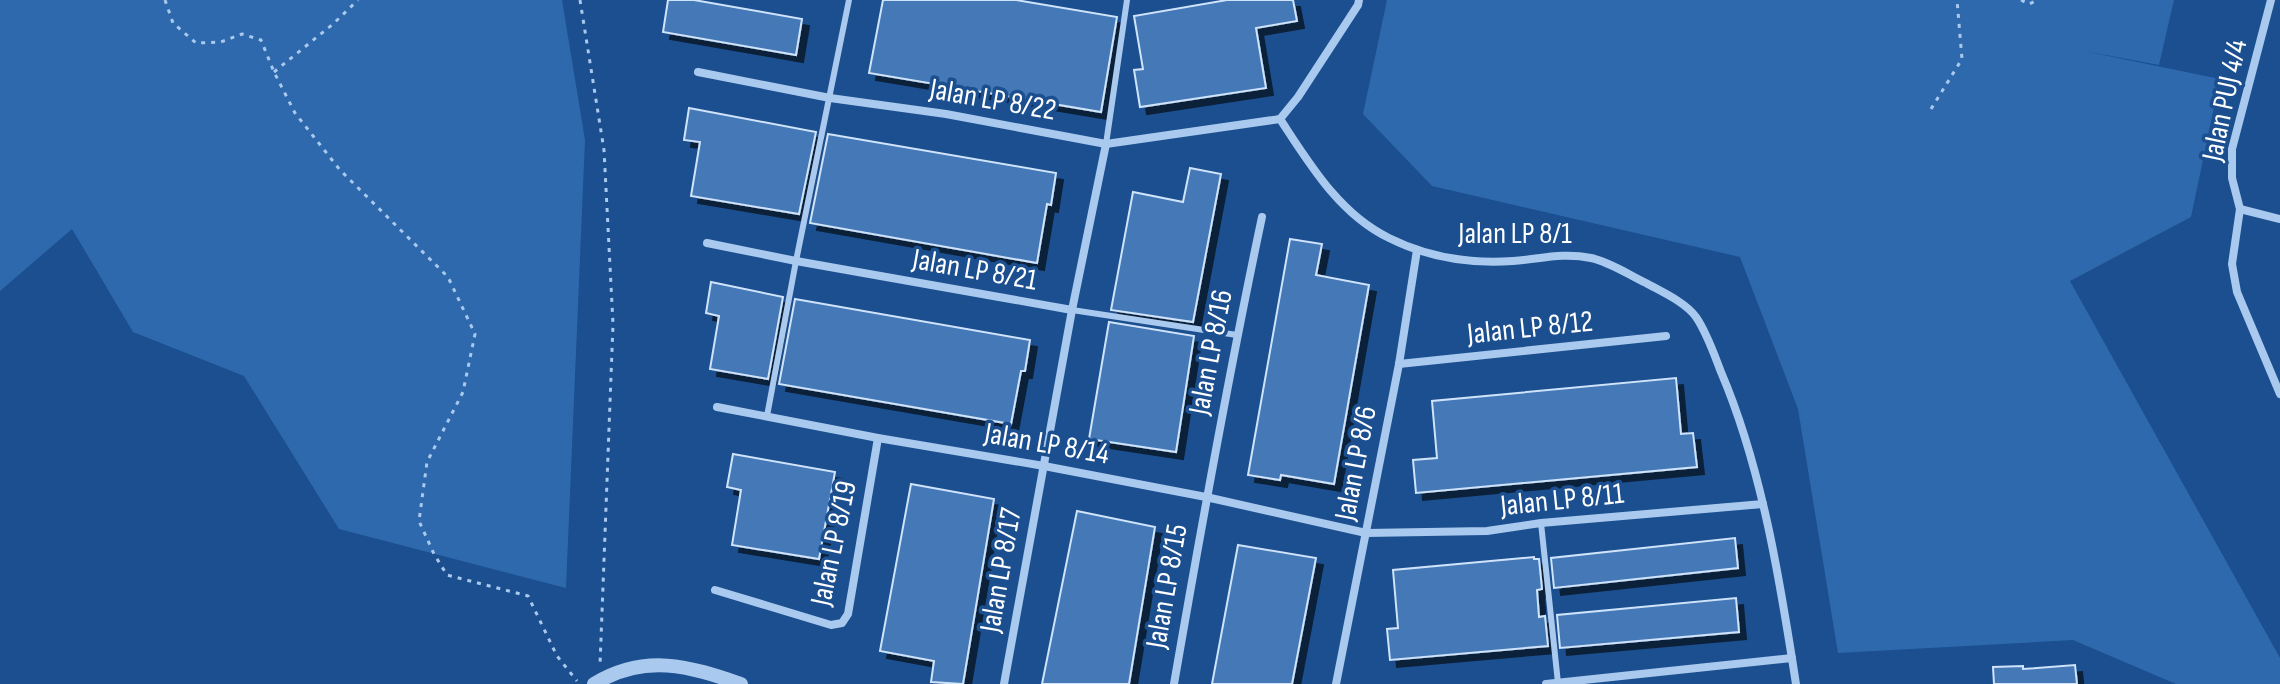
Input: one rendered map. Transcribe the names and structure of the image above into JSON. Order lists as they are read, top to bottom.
{
  "streets": {
    "street": [
      "Jalan LP 8/22",
      "Jalan PUJ 4/4",
      "Jalan LP 8/1",
      "Jalan LP 8/21",
      "Jalan LP 8/12",
      "Jalan LP 8/16",
      "Jalan LP 8/14",
      "Jalan LP 8/6",
      "Jalan LP 8/11",
      "Jalan LP 8/19",
      "Jalan LP 8/17",
      "Jalan LP 8/15"
    ]
  },
  "crossings": [
    ["Jalan LP 8/22", "Jalan LP 8/1"],
    ["Jalan LP 8/22", "Jalan LP 8/17"],
    ["Jalan LP 8/1", "Jalan LP 8/6"],
    ["Jalan LP 8/1", "Jalan LP 8/11"],
    ["Jalan LP 8/21", "Jalan LP 8/16"],
    ["Jalan LP 8/21", "Jalan LP 8/17"],
    ["Jalan LP 8/12", "Jalan LP 8/6"],
    ["Jalan LP 8/16", "Jalan LP 8/14"],
    ["Jalan LP 8/16", "Jalan LP 8/15"],
    ["Jalan LP 8/14", "Jalan LP 8/6"],
    ["Jalan LP 8/14", "Jalan LP 8/11"],
    ["Jalan LP 8/14", "Jalan LP 8/19"],
    ["Jalan LP 8/14", "Jalan LP 8/17"],
    ["Jalan LP 8/14", "Jalan LP 8/15"],
    ["Jalan LP 8/6", "Jalan LP 8/11"]
  ]
}
